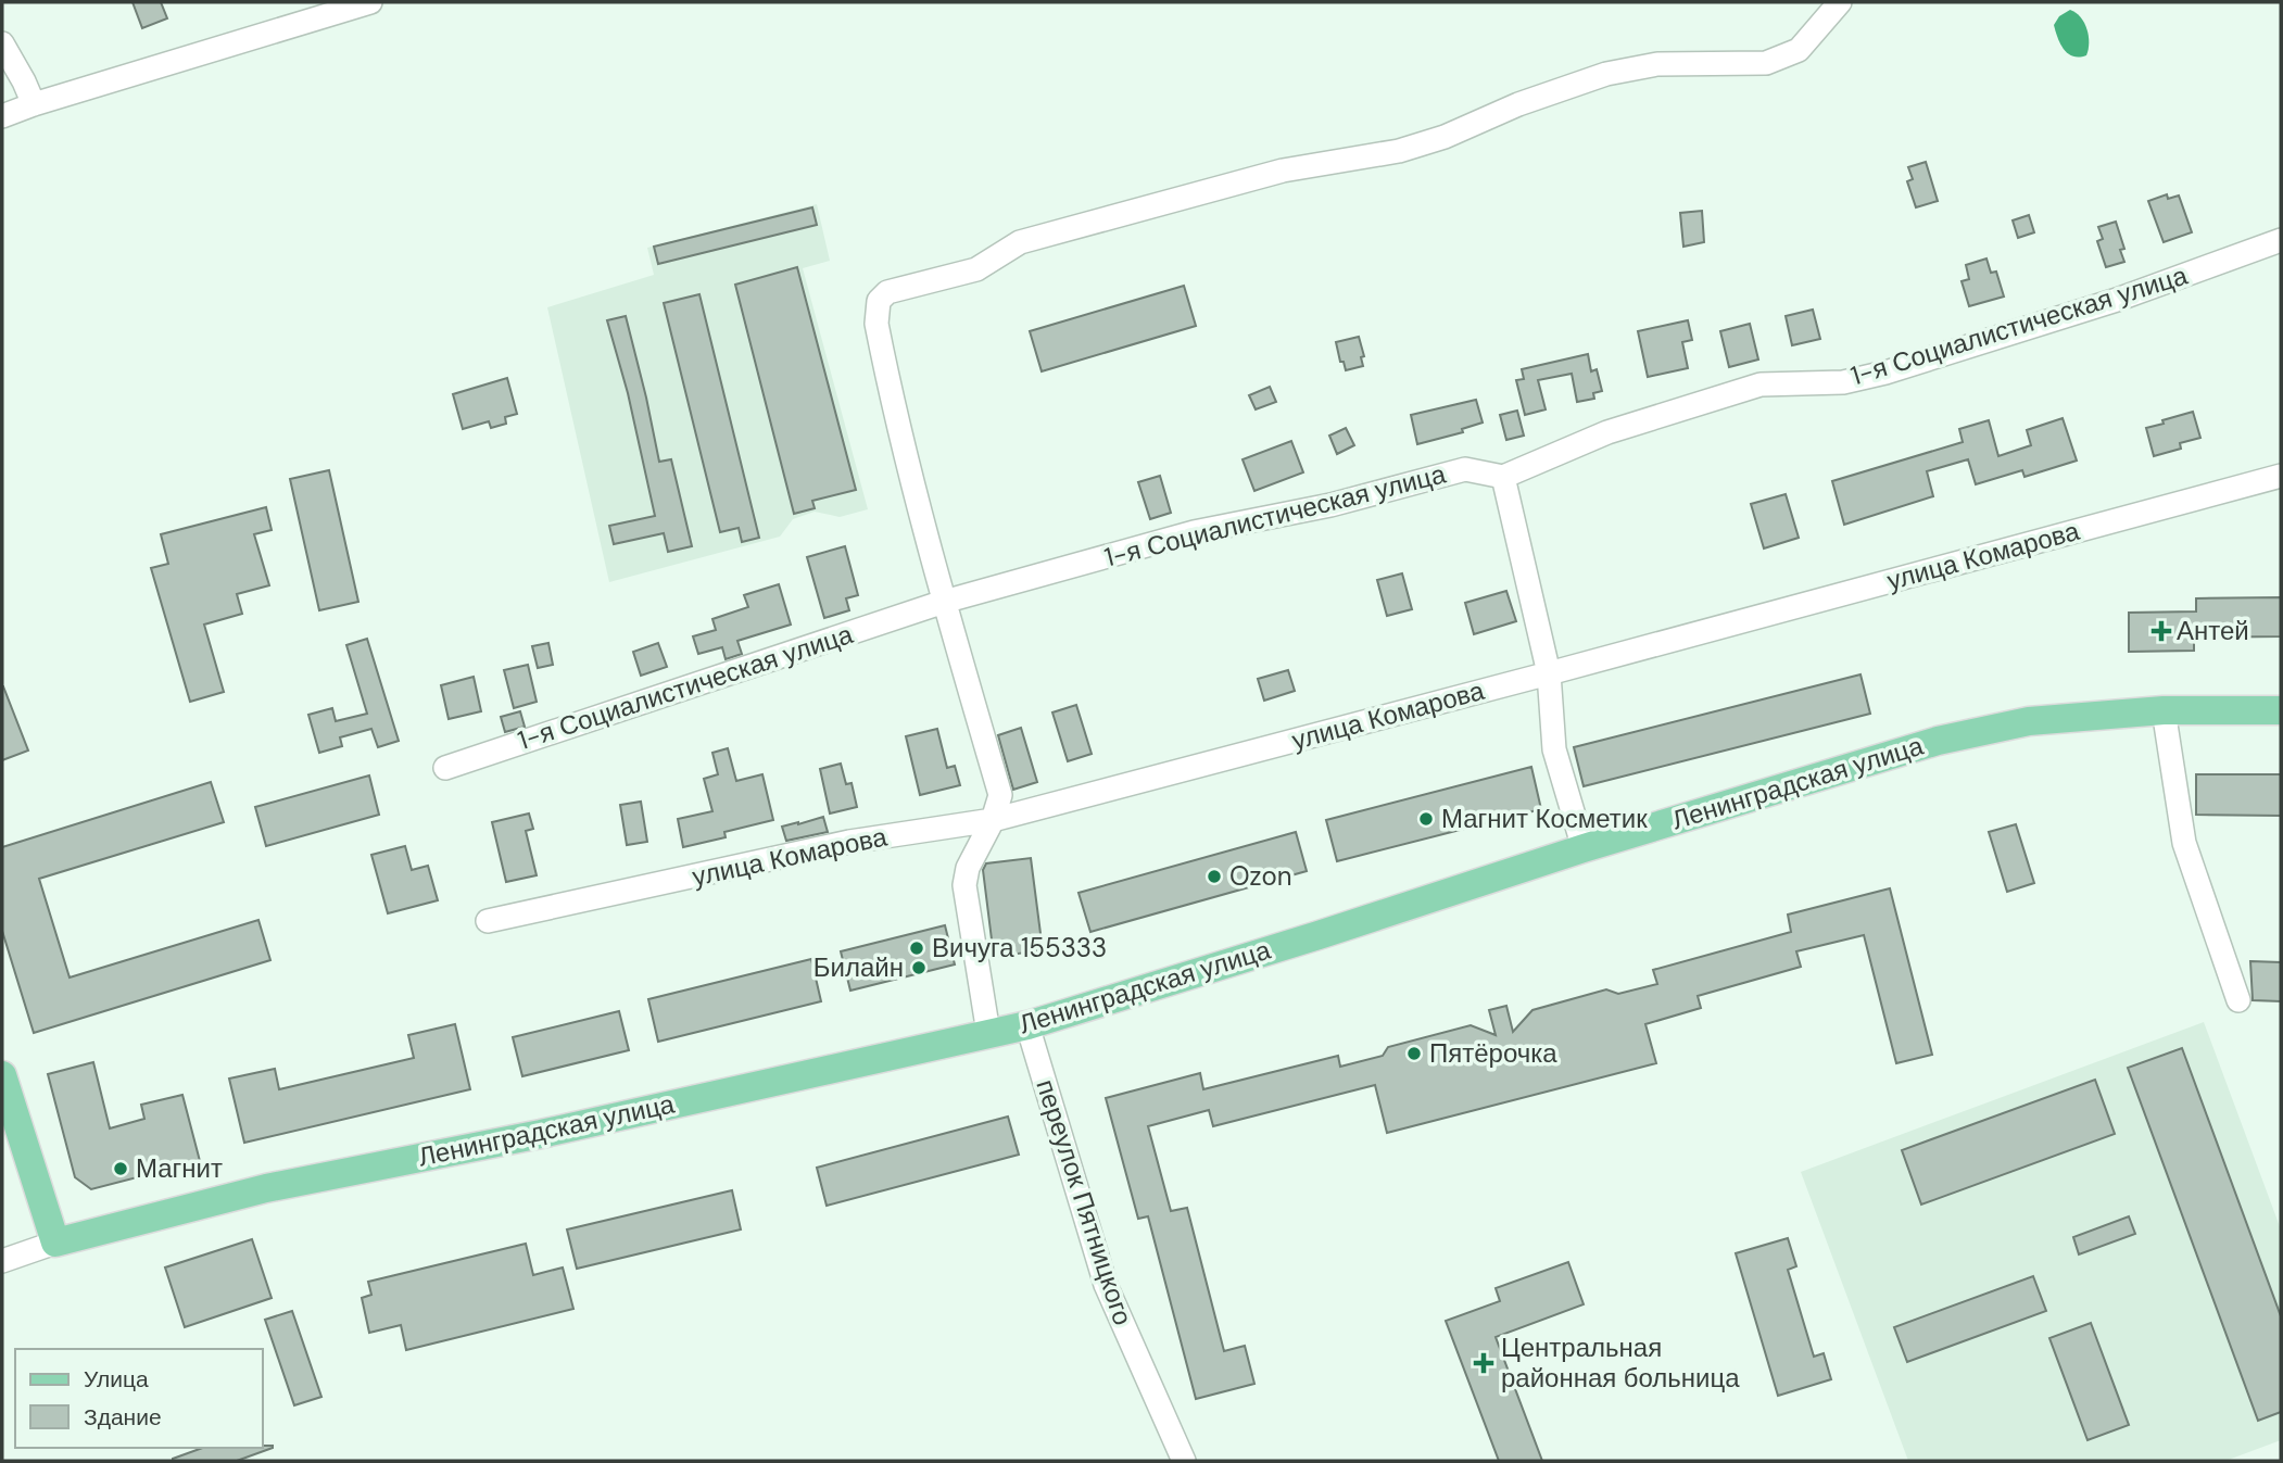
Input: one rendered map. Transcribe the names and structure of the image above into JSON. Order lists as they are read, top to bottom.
{
  "streets": {
    "main road": ["Ленинградская улица"],
    "street": ["1-я Социалистическая улица", "улица Комарова", "переулок Пятницкого"]
  },
  "crossings": [
    ["Ленинградская улица", "переулок Пятницкого"]
  ],
  "places": {
    "health": ["Антей", "Центральная районная больница"],
    "other": [
      "Магнит Косметик",
      "Ozon",
      "Вичуга 155333",
      "Билайн",
      "Пятёрочка",
      "Магнит"
    ]
  },
  "legend": ["Улица", "Здание"]
}
